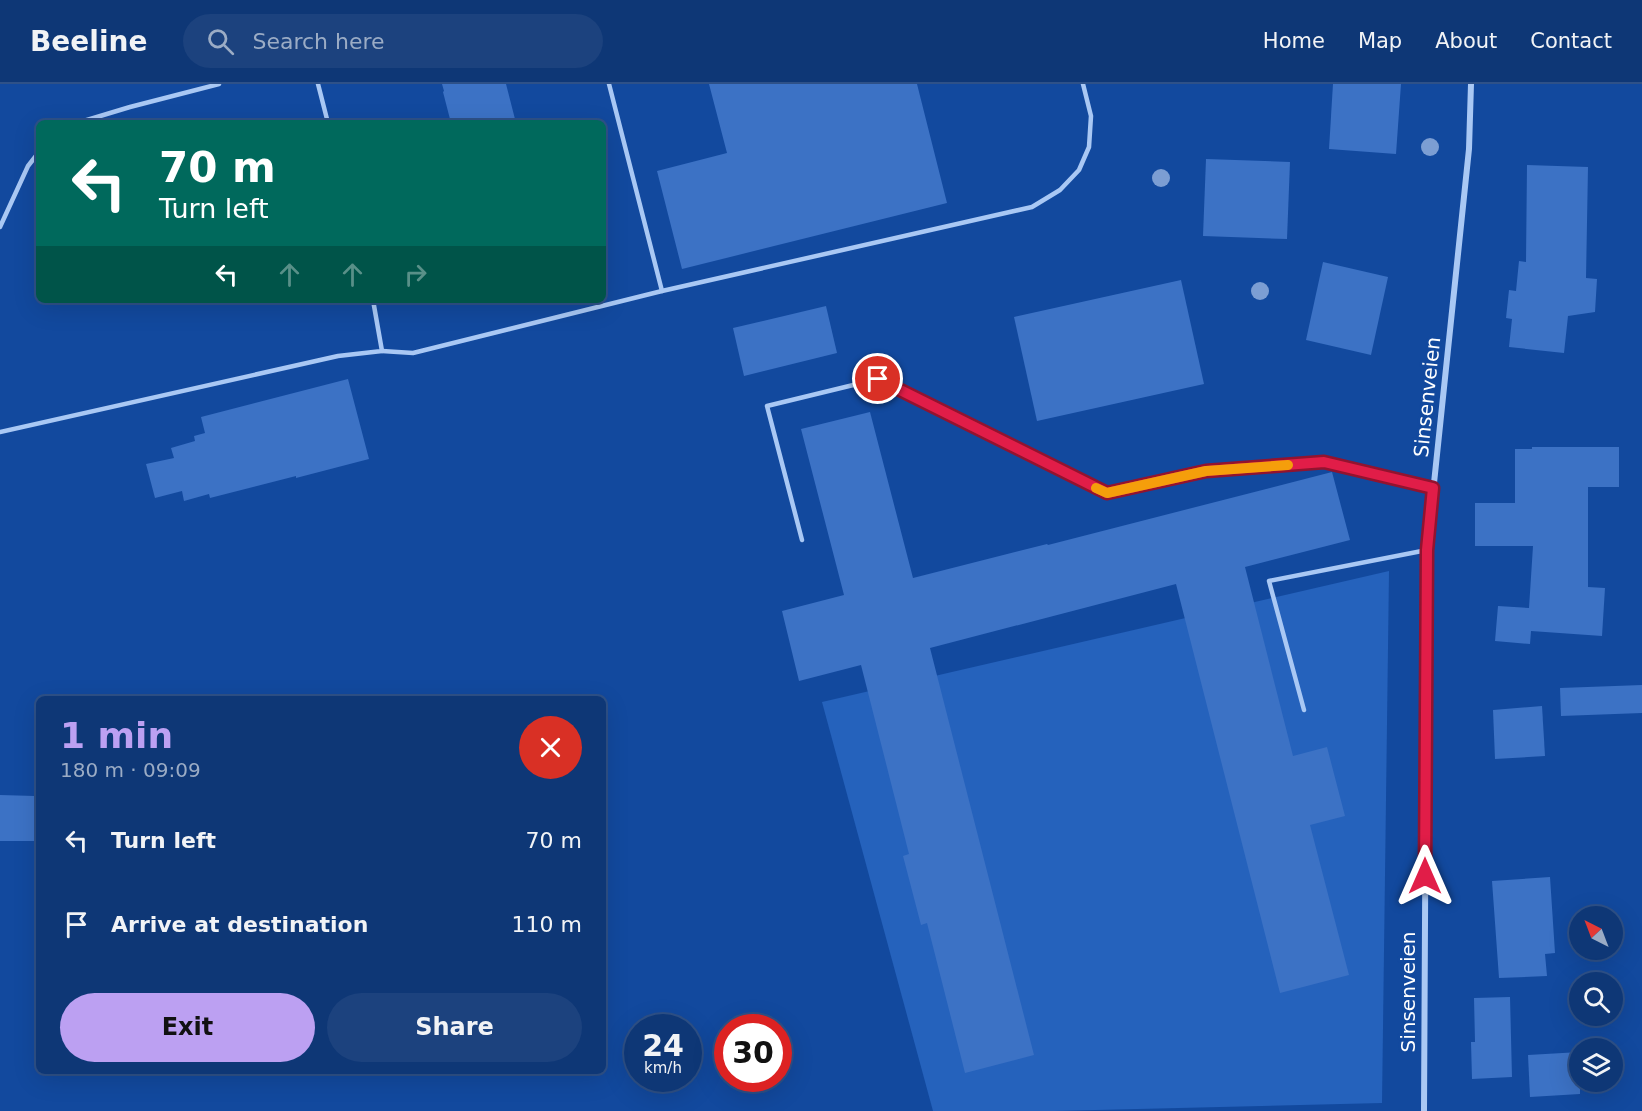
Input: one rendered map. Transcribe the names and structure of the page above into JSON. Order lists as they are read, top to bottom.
{
  "streets": {
    "street": ["Sinsenveien"]
  },
  "north": "top left",
  "page": {
    "header": "Beeline",
    "search": "Search here",
    "nav": [
      "Home",
      "Map",
      "About",
      "Contact"
    ],
    "turn": ["70 m", "Turn left"],
    "heading": ["1 min", "180 m · 09:09"],
    "list": [
      {
        "name": "Turn left",
        "value": "70 m"
      },
      {
        "name": "Arrive at destination",
        "value": "110 m"
      }
    ],
    "buttons": ["Exit", "Share"],
    "speed": "24 km/h",
    "limit": "30"
  }
}
